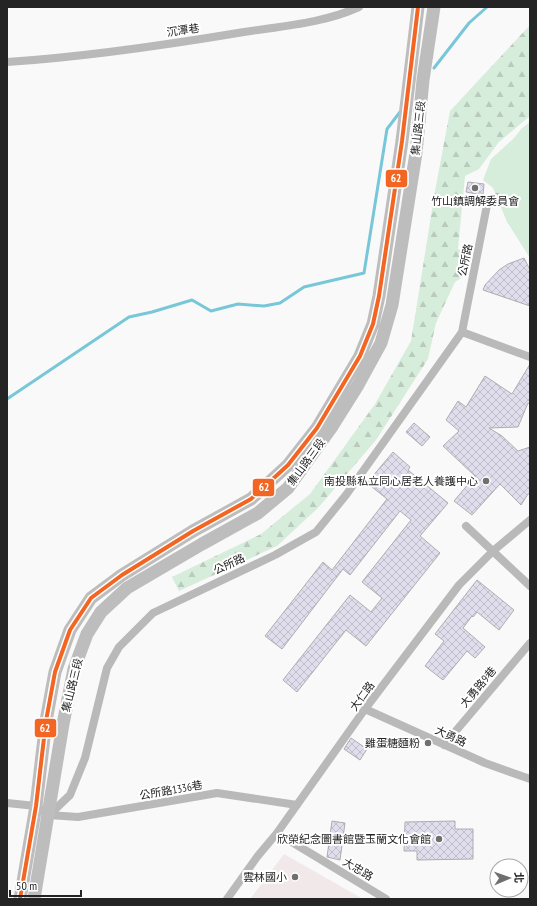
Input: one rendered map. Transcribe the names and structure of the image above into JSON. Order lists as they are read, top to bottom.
{
  "streets": {
    "main road": ["集山路三段"],
    "street": [
      "沉潭巷",
      "公所路",
      "大勇路9巷",
      "大仁路",
      "大勇路",
      "公所路1336巷",
      "大忠路"
    ]
  },
  "crossings": [
    ["集山路三段", "公所路"],
    ["集山路三段", "公所路1336巷"],
    ["公所路", "公所路1336巷"],
    ["大勇路9巷", "大勇路"],
    ["大仁路", "大勇路"],
    ["大仁路", "公所路1336巷"],
    ["大仁路", "大忠路"]
  ],
  "places": [
    "竹山鎮調解委員會",
    "南投縣私立同心居老人養護中心",
    "雞蛋糖麵粉",
    "欣榮紀念圖書館暨玉蘭文化會館",
    "雲林國小"
  ],
  "lines": ["transit line 62"],
  "scale_bar": "50 m",
  "north": "right"
}
